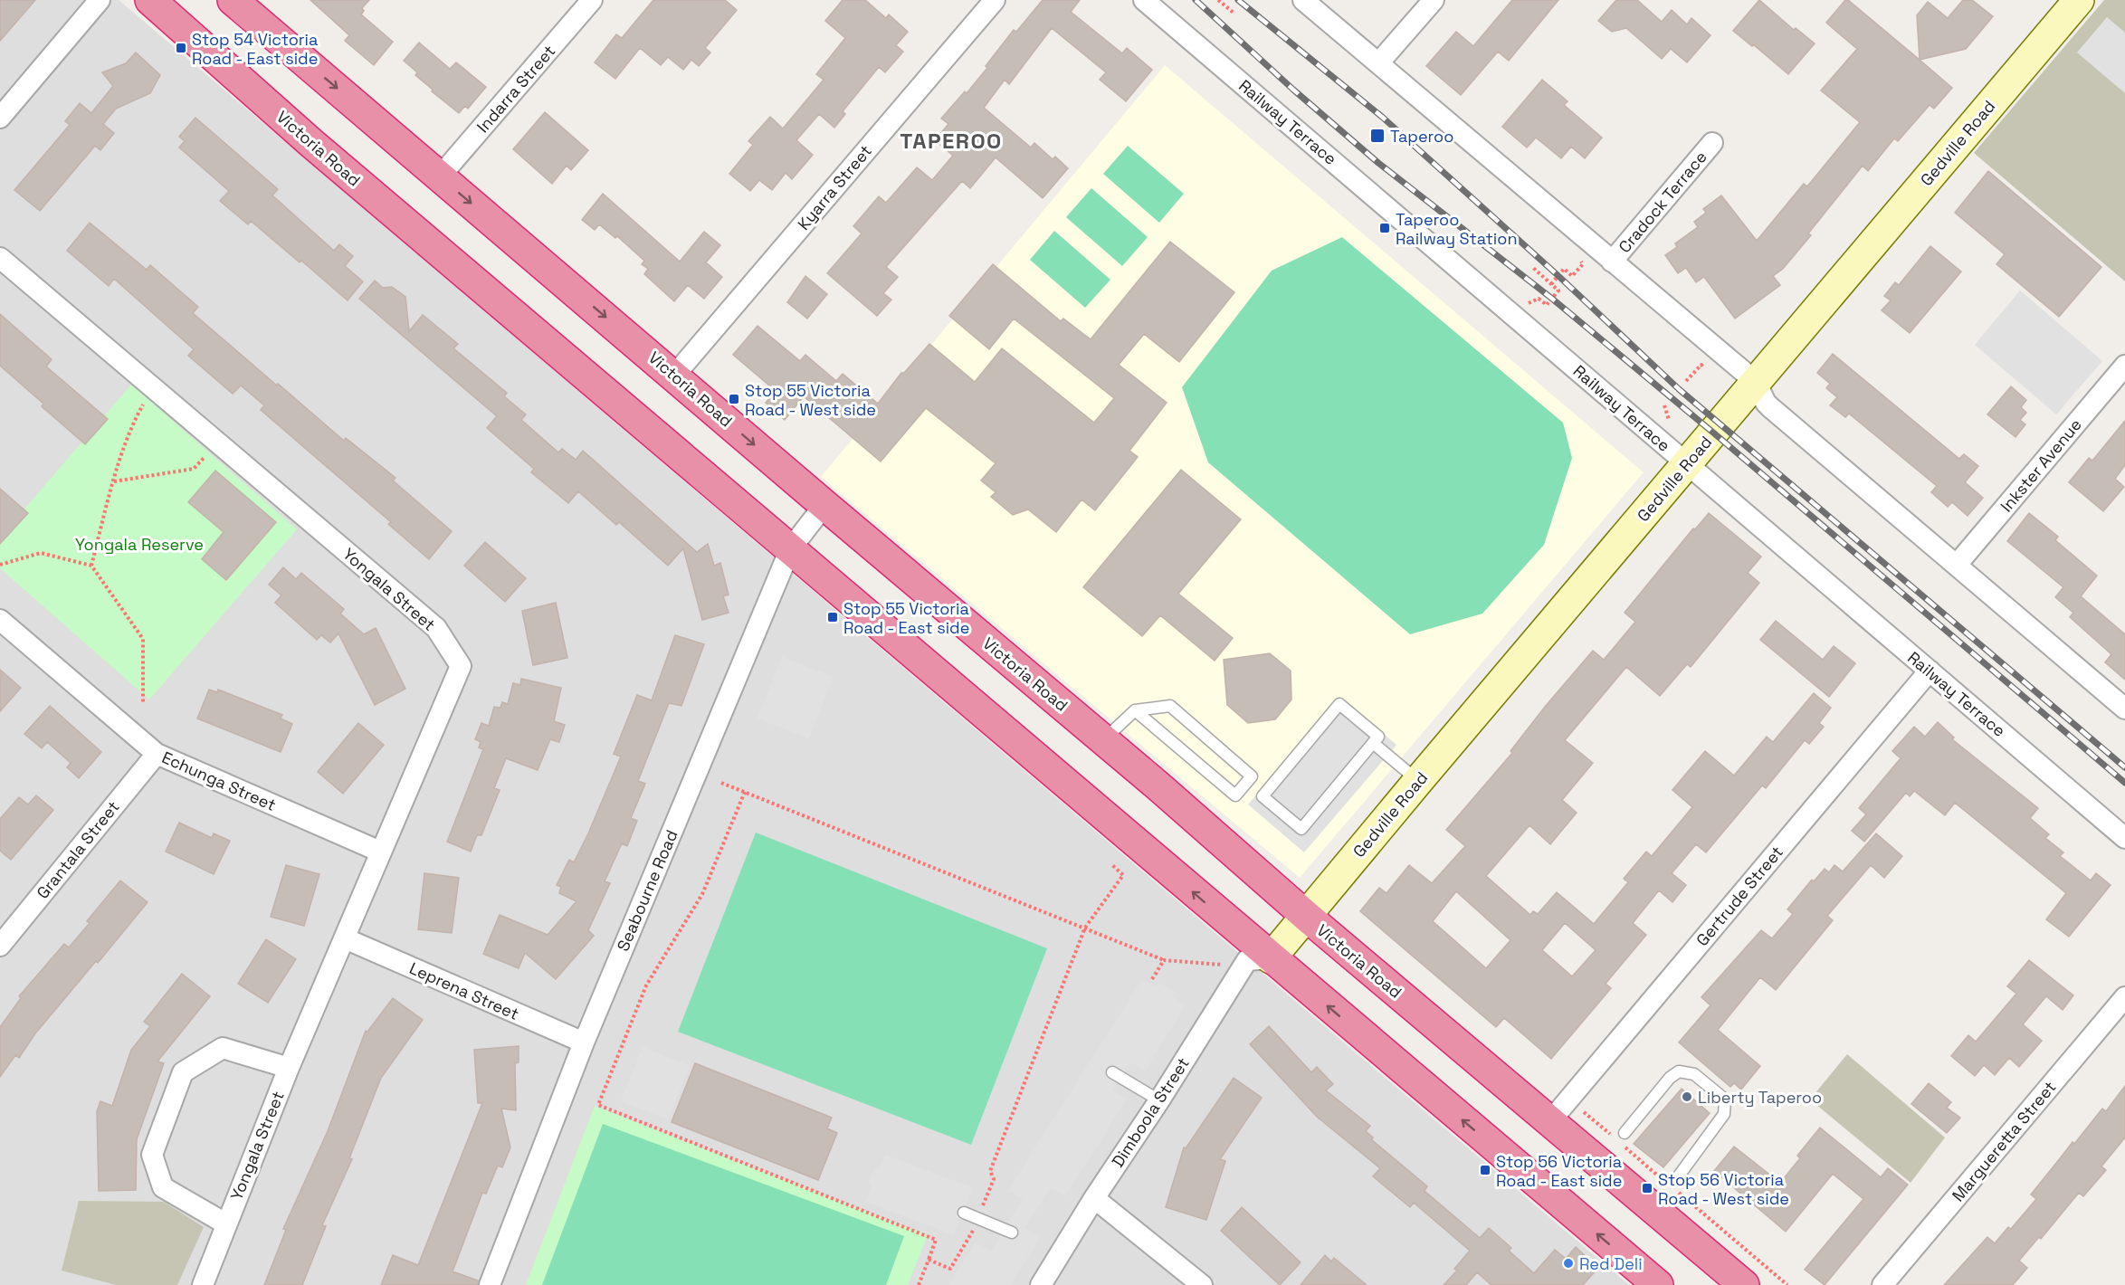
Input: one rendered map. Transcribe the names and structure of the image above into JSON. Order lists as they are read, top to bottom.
{
  "streets": {
    "highway": ["Victoria Road"],
    "street": [
      "Indarra Street",
      "Railway Terrace",
      "Gedville Road",
      "Kyarra Street",
      "Cradock Terrace",
      "Inkster Avenue",
      "Yongala Street",
      "Echunga Street",
      "Grantala Street",
      "Seabourne Road",
      "Gertrude Street",
      "Leprena Street",
      "Dimboola Street",
      "Margueretta Street"
    ]
  },
  "crossings": [
    ["Indarra Street", "Victoria Road"],
    ["Railway Terrace", "Gedville Road"],
    ["Railway Terrace", "Gertrude Street"],
    ["Gedville Road", "Victoria Road"],
    ["Gedville Road", "Dimboola Street"],
    ["Victoria Road", "Kyarra Street"],
    ["Victoria Road", "Seabourne Road"],
    ["Victoria Road", "Gertrude Street"],
    ["Victoria Road", "Dimboola Street"],
    ["Yongala Street", "Echunga Street"],
    ["Yongala Street", "Leprena Street"],
    ["Echunga Street", "Grantala Street"],
    ["Seabourne Road", "Leprena Street"]
  ],
  "districts": ["TAPEROO"],
  "parks": ["Yongala Reserve"],
  "places": {
    "transit": [
      "Stop 54 Victoria Road - East side",
      "Taperoo",
      "Taperoo Railway Station",
      "Stop 55 Victoria Road - West side",
      "Stop 55 Victoria Road - East side",
      "Stop 56 Victoria Road - East side",
      "Stop 56 Victoria Road - West side"
    ],
    "other": ["Liberty Taperoo", "Red Deli"]
  }
}
